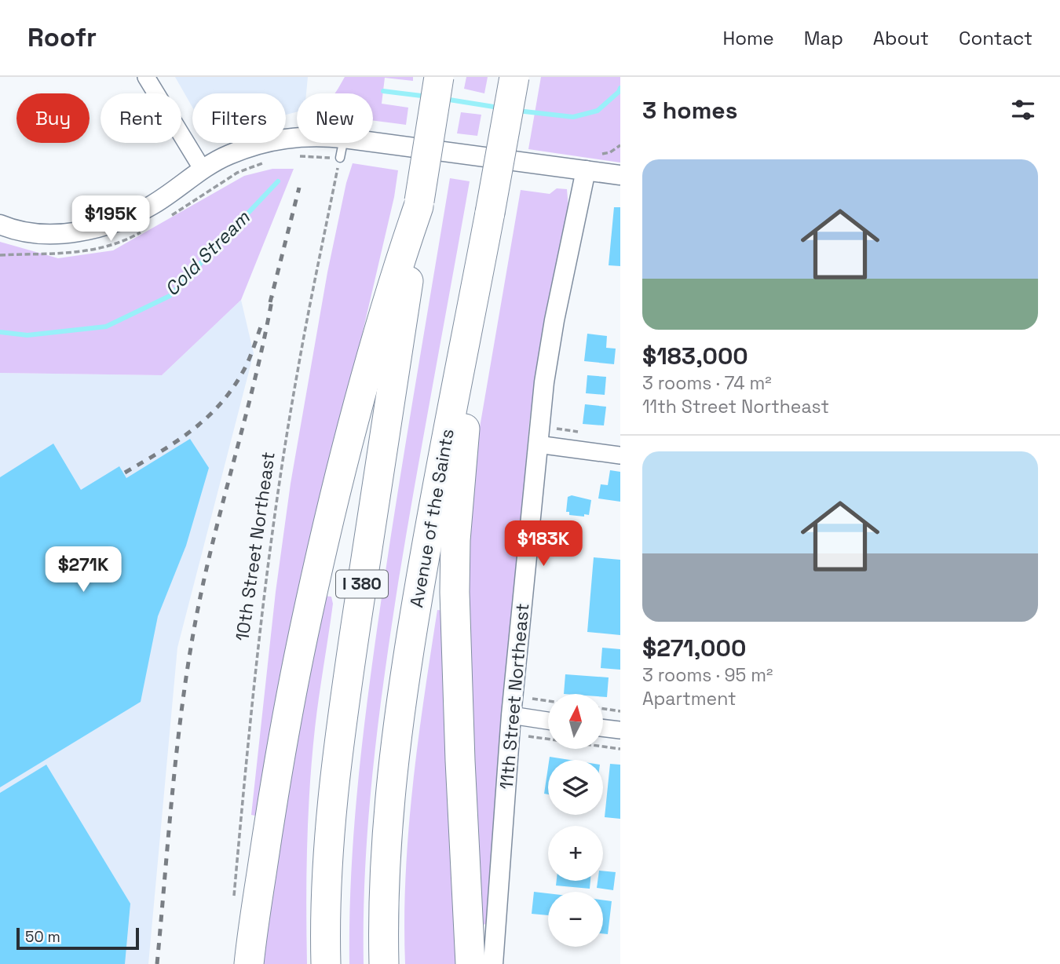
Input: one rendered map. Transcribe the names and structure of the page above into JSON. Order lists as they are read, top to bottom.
{
  "streets": {
    "highway": ["Avenue of the Saints", "I 380"],
    "street": ["11th Street Northeast"],
    "path": ["10th Street Northeast"]
  },
  "water": ["Cold Stream"],
  "scale_bar": "50 m",
  "north": "top",
  "page": {
    "header": "Roofr",
    "nav": [
      "Home",
      "Map",
      "About",
      "Contact"
    ],
    "heading": "3 homes",
    "chip": [
      "Buy",
      "Rent",
      "Filters",
      "New"
    ],
    "list": [
      {
        "name": "$183,000",
        "note": "3 rooms · 74 m² · 11th Street Northeast"
      },
      {
        "name": "$271,000",
        "note": "3 rooms · 95 m² · Apartment"
      }
    ],
    "price": ["$195K", "$183K", "$271K"],
    "map_buttons": ["+", "−"],
    "scale": "50 m"
  }
}
